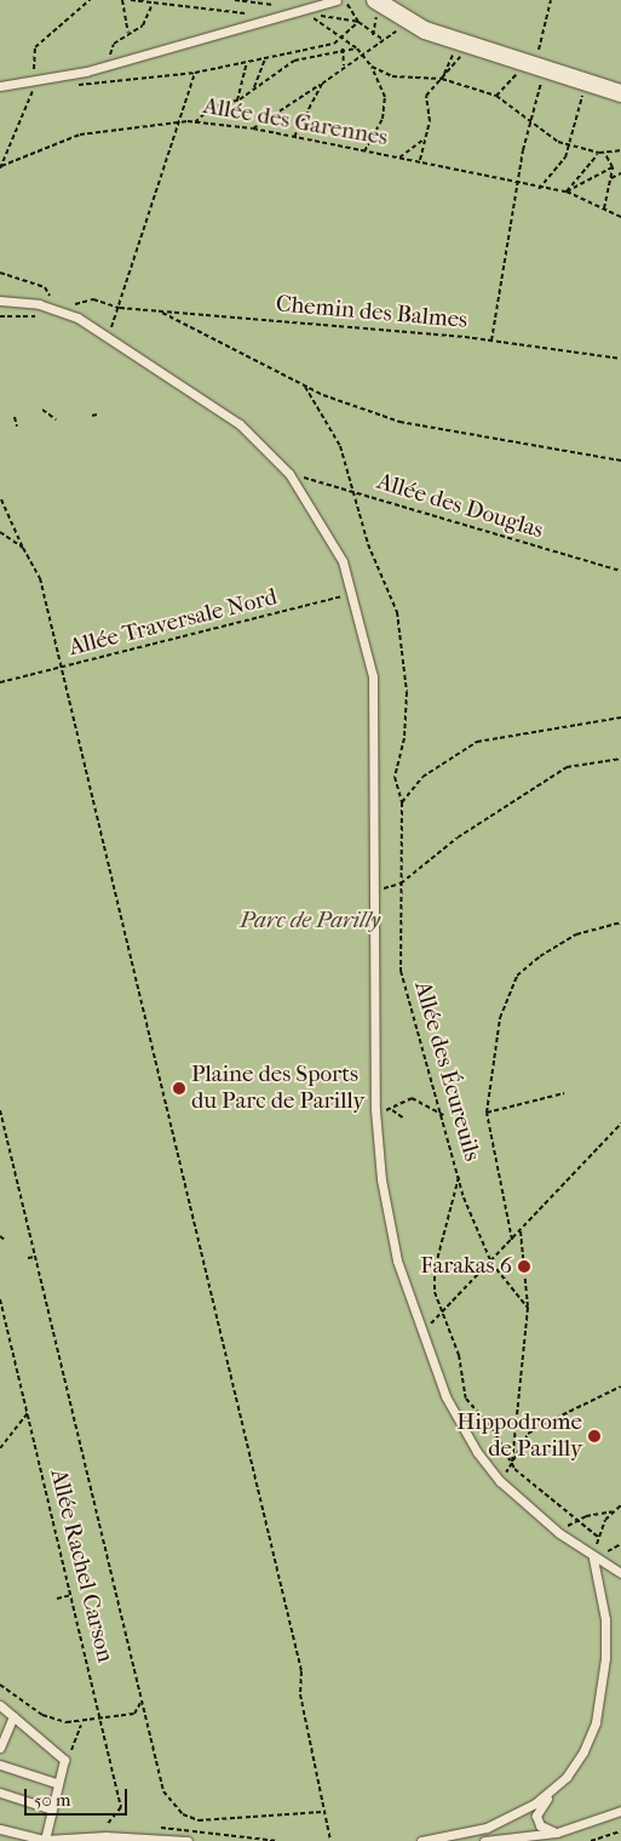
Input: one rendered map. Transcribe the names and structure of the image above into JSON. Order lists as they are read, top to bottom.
{
  "streets": {
    "path": [
      "Allée des Garennes",
      "Chemin des Balmes",
      "Allée des Douglas",
      "Allée Traversale Nord",
      "Allée des Écureuils",
      "Allée Rachel Carson"
    ]
  },
  "crossings": [
    ["Allée des Garennes", "Chemin des Balmes"],
    ["Allée des Douglas", "Allée des Écureuils"]
  ],
  "parks": ["Parc de Parilly"],
  "places": ["Plaine des Sports du Parc de Parilly", "Farakas 6", "Hippodrome de Parilly"],
  "scale_bar": "50 m"
}
